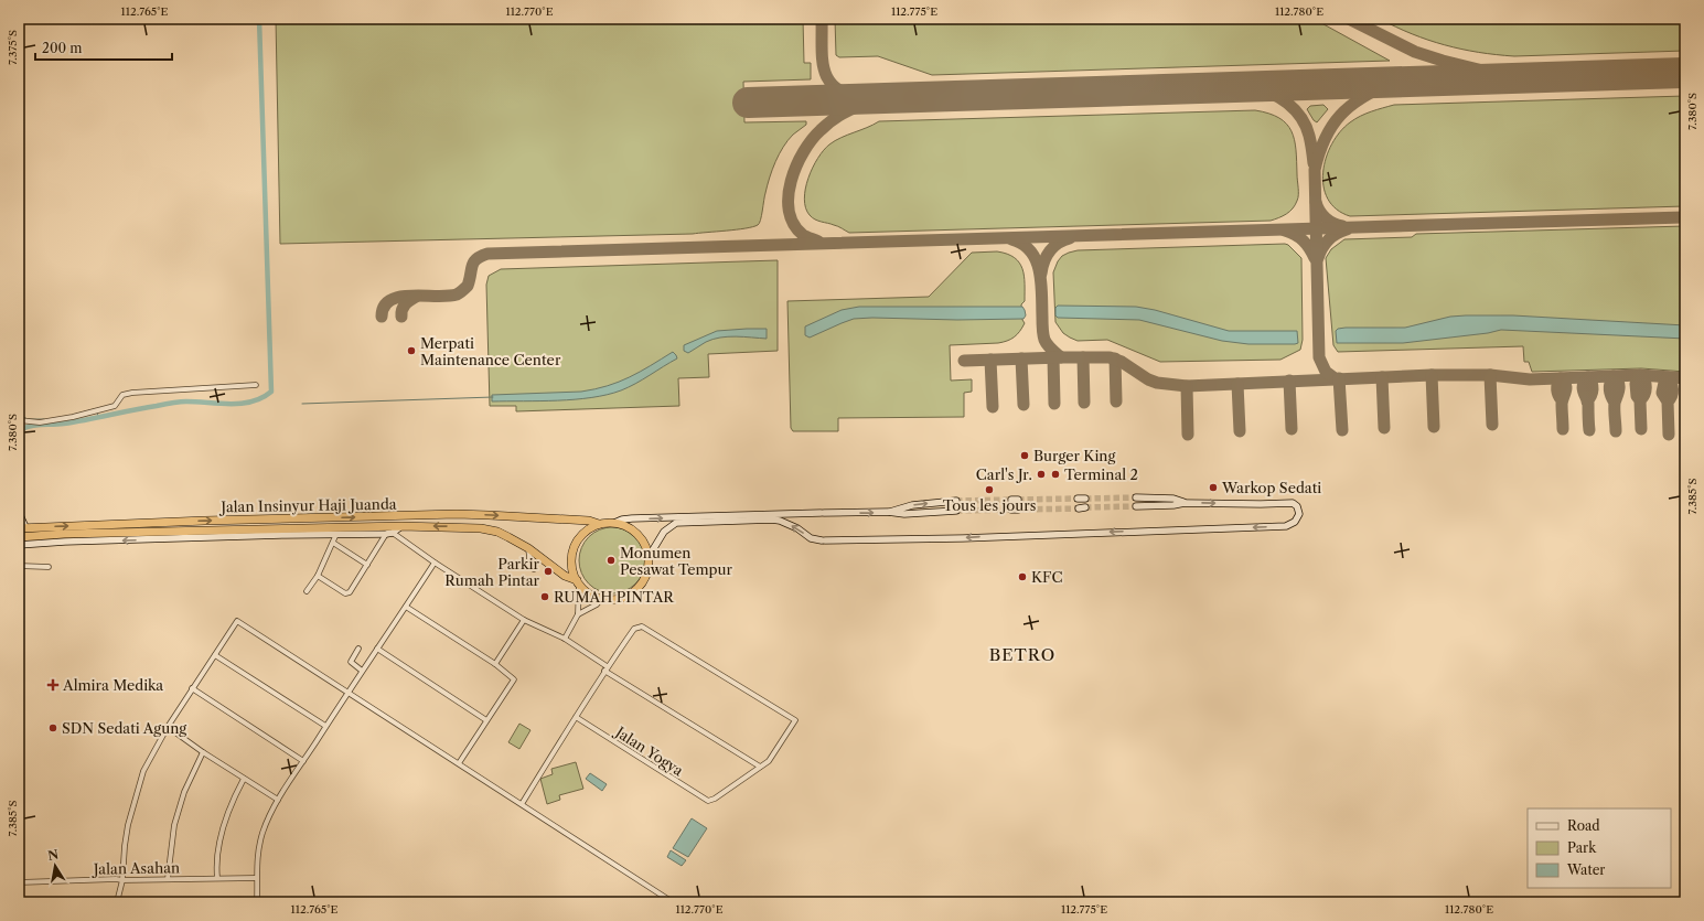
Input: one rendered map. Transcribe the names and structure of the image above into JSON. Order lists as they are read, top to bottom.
{
  "streets": {
    "highway": ["Jalan Insinyur Haji Juanda"],
    "street": ["Jalan Yogya", "Jalan Asahan"]
  },
  "districts": ["BETRO"],
  "places": {
    "other": [
      "Merpati Maintenance Center",
      "Burger King",
      "Carl's Jr.",
      "Terminal 2",
      "Warkop Sedati",
      "Tous les jours",
      "Monumen Pesawat Tempur",
      "Parkir Rumah Pintar",
      "KFC",
      "RUMAH PINTAR",
      "SDN Sedati Agung"
    ],
    "health": ["Almira Medika"]
  },
  "legend": ["Road", "Park", "Water"],
  "scale_bar": "200 m",
  "north": "top",
  "coordinates": [
    "112.765°E",
    "112.770°E",
    "112.775°E",
    "112.780°E",
    "7.375°S",
    "7.380°S",
    "7.385°S"
  ]
}
